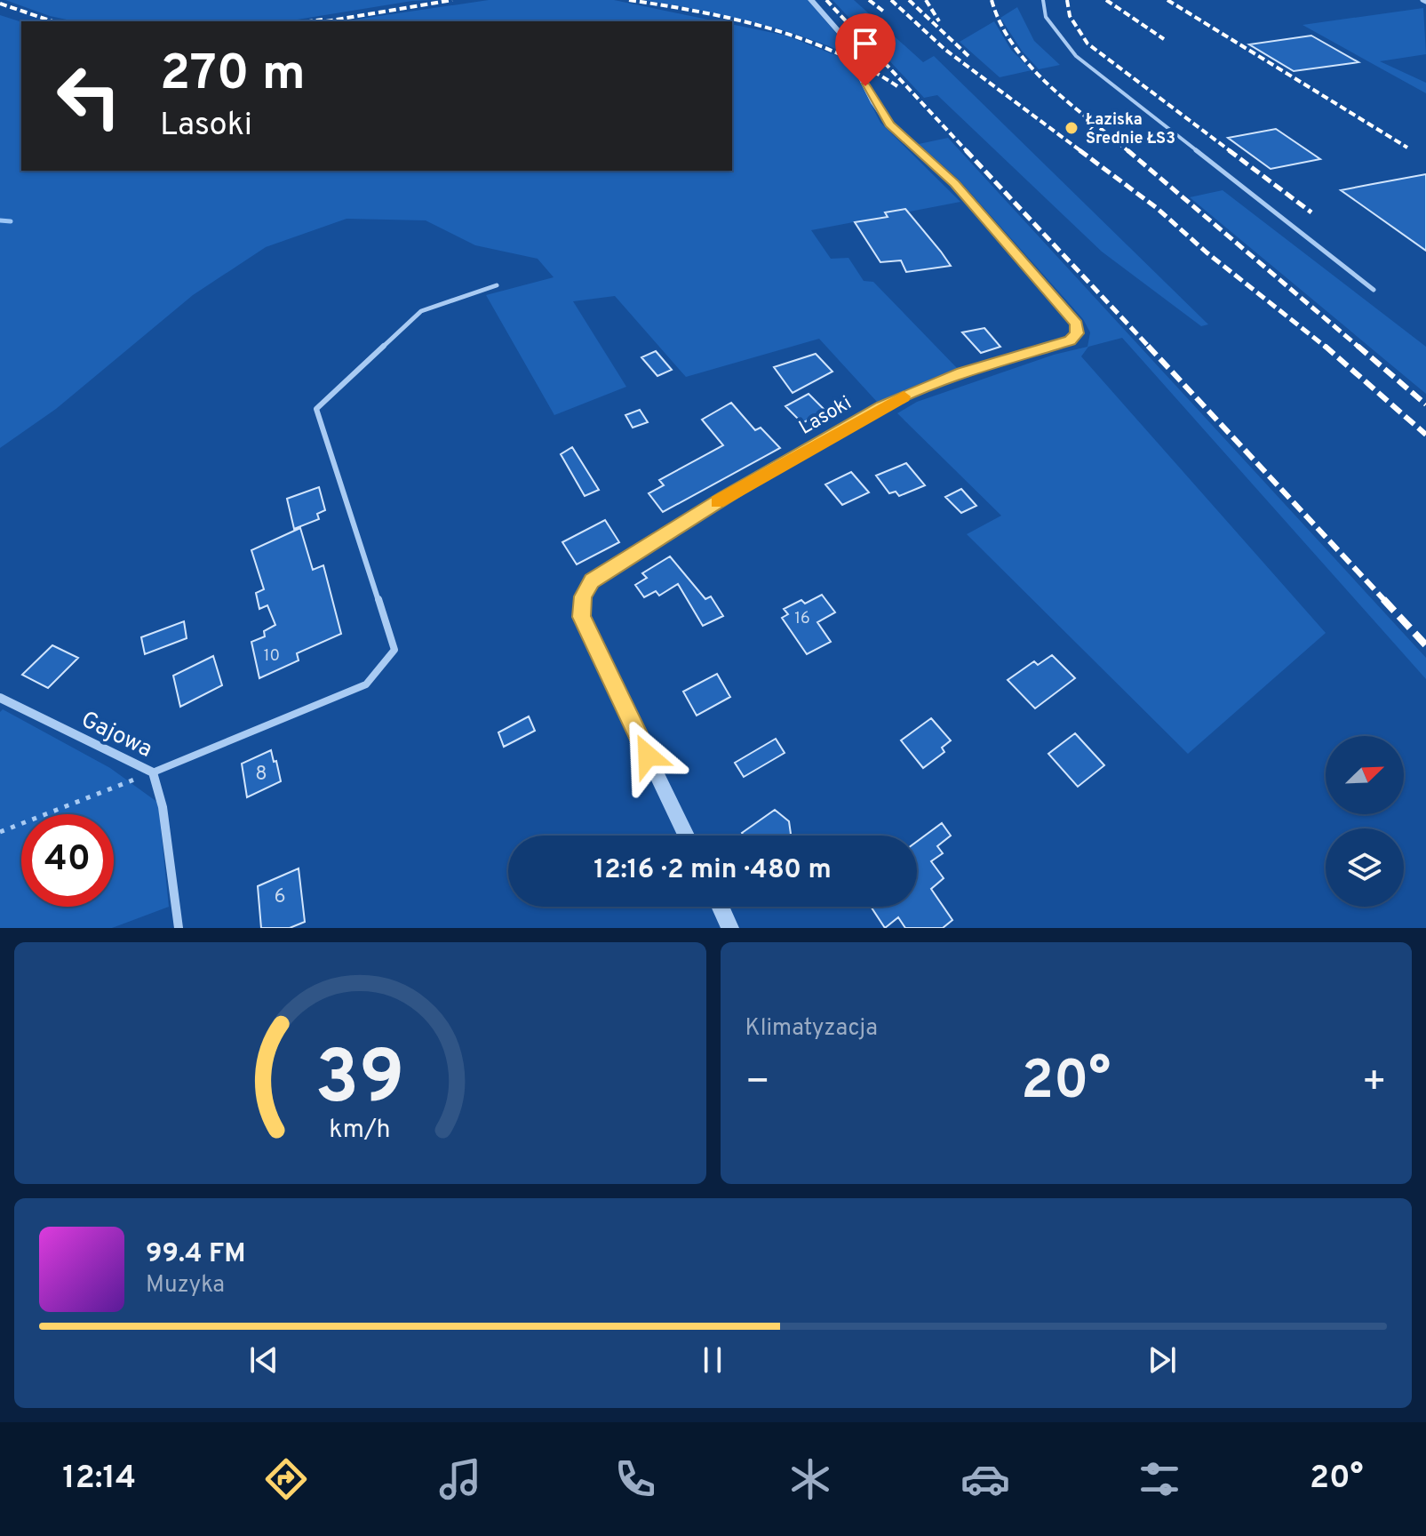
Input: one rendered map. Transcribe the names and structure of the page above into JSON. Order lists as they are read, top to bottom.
{
  "streets": {
    "street": ["Lasoki", "Gajowa"]
  },
  "places": ["Łaziska Średnie ŁS3"],
  "house_numbers": [
    "16",
    "10",
    "8",
    "6"
  ],
  "north": "top right",
  "page": {
    "turn": ["270 m", "Lasoki"],
    "limit": "40",
    "trip": "12:16 · 2 min · 480 m",
    "tile": "Klimatyzacja",
    "heat": ["−", "20°", "+"],
    "song": ["99.4 FM", "Muzyka"],
    "tabs": ["12:14", "20°"],
    "gauge": ["39", "km/h"]
  }
}
